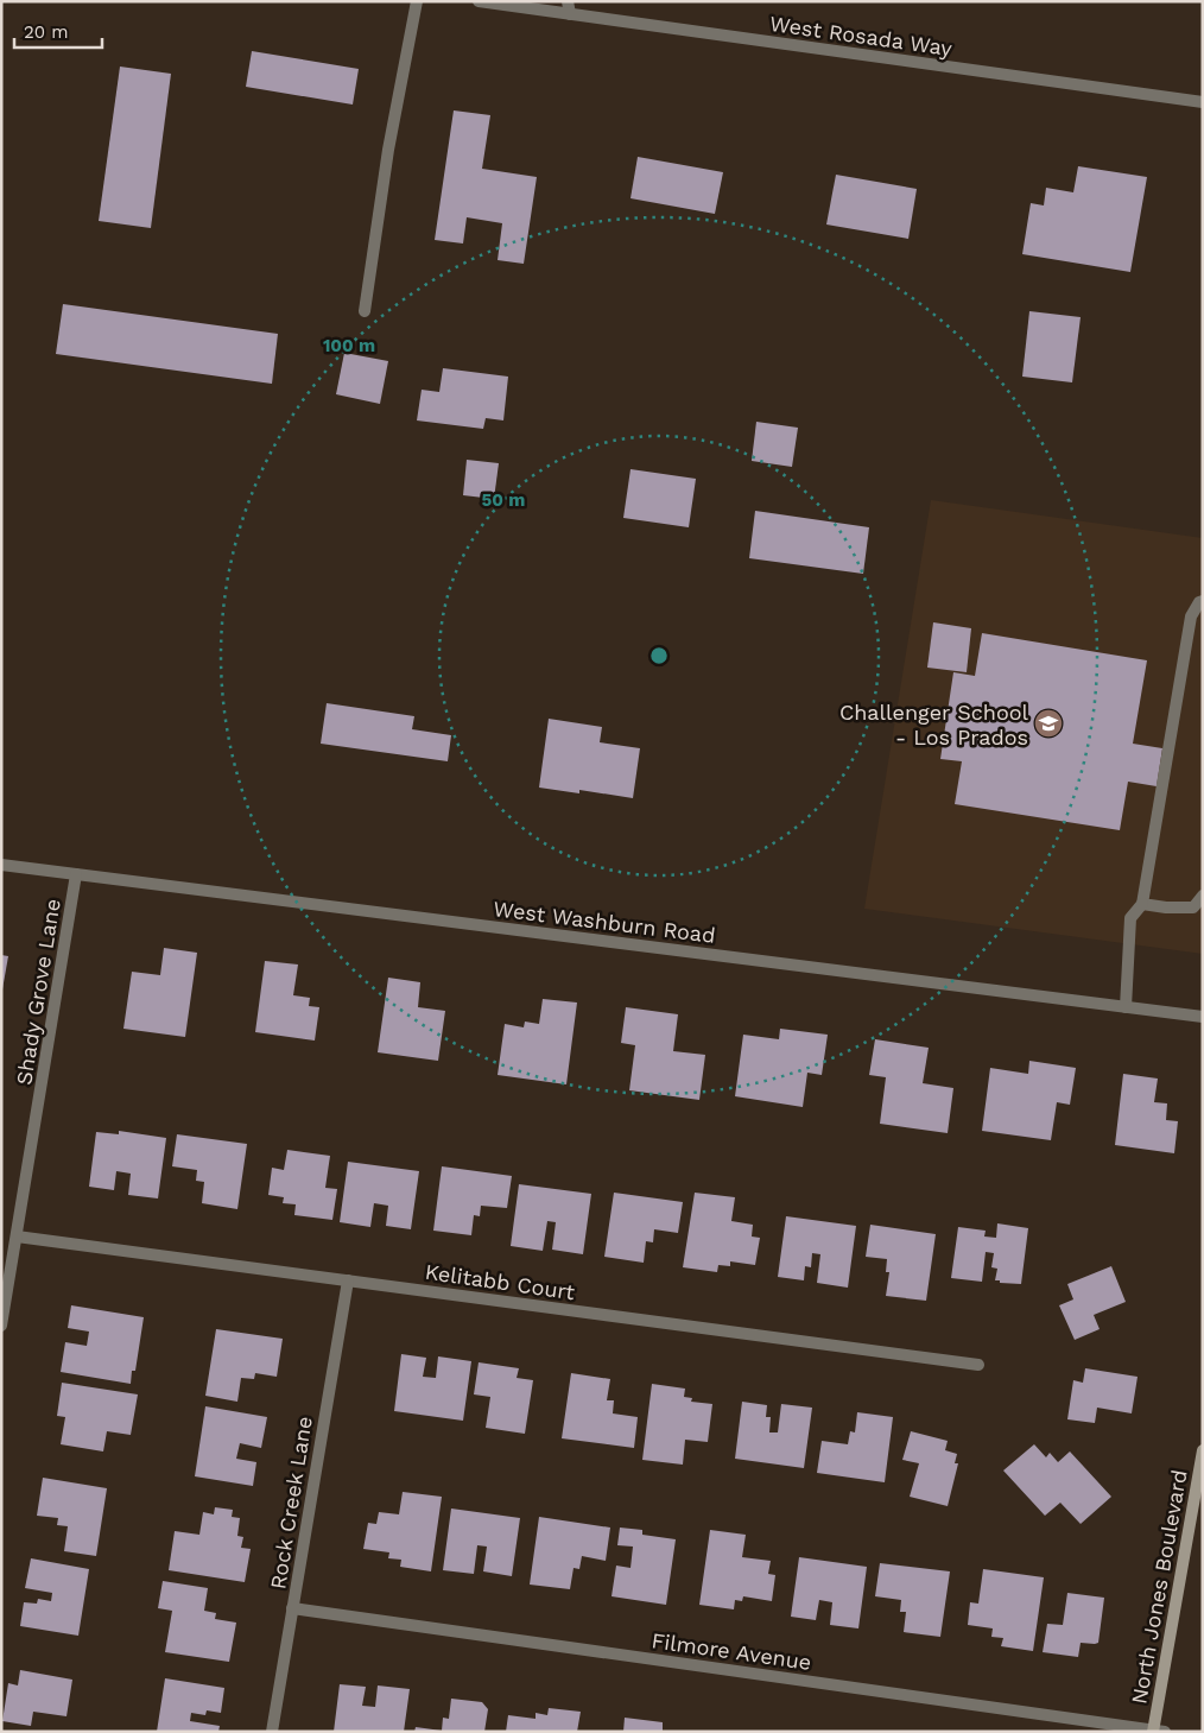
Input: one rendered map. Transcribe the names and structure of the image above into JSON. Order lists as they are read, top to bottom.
{
  "streets": {
    "main road": ["North Jones Boulevard"],
    "street": [
      "West Rosada Way",
      "West Washburn Road",
      "Shady Grove Lane",
      "Kelitabb Court",
      "Rock Creek Lane",
      "Filmore Avenue"
    ]
  },
  "crossings": [
    ["West Washburn Road", "Shady Grove Lane"],
    ["Shady Grove Lane", "Kelitabb Court"],
    ["Kelitabb Court", "Rock Creek Lane"],
    ["Rock Creek Lane", "Filmore Avenue"],
    ["North Jones Boulevard", "Filmore Avenue"]
  ],
  "places": {
    "school or university": ["Challenger School - Los Prados"]
  },
  "scale_bar": "20 m",
  "rings": ["100 m", "50 m"]
}
